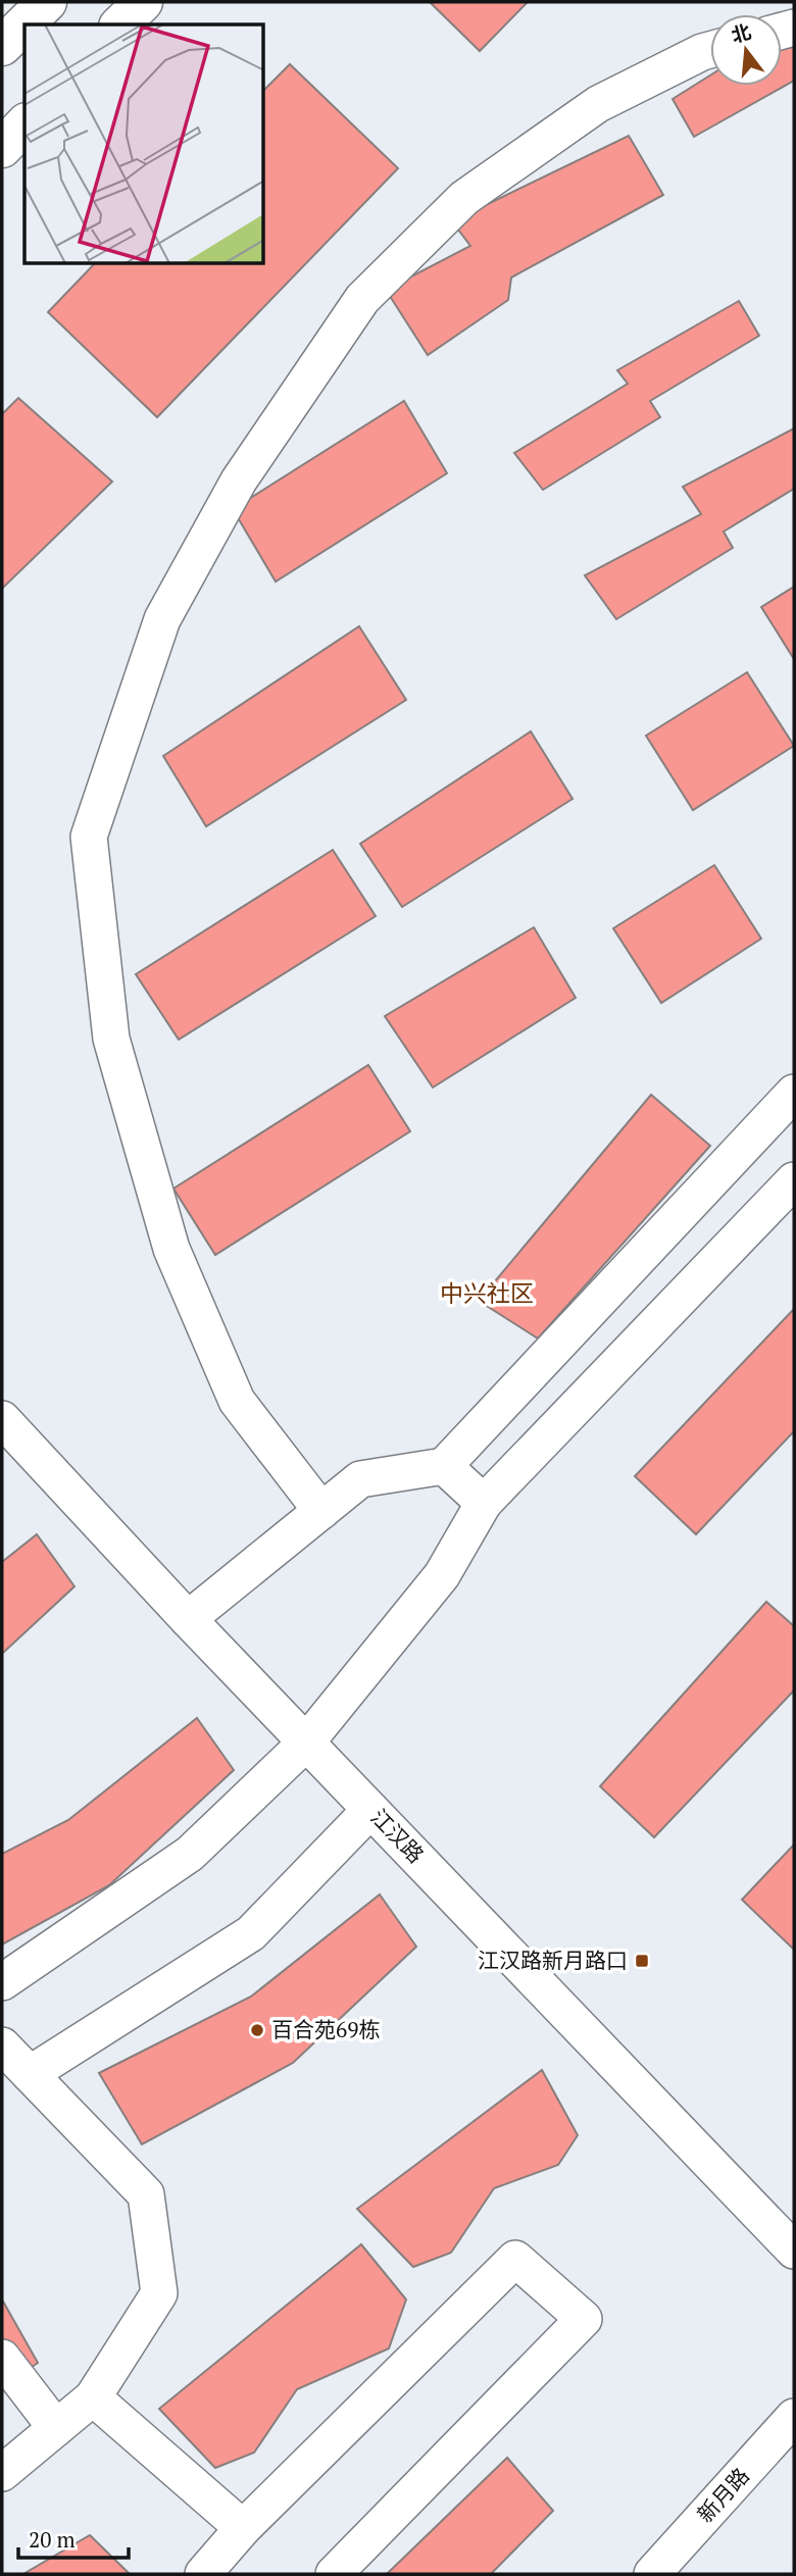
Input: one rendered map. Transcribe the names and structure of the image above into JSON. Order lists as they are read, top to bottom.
{
  "streets": {
    "street": ["江汉路", "新月路"]
  },
  "districts": ["中兴社区"],
  "places": {
    "transit": ["江汉路新月路口"],
    "other": ["百合苑69栋"]
  },
  "scale_bar": "20 m",
  "north": "top"
}
